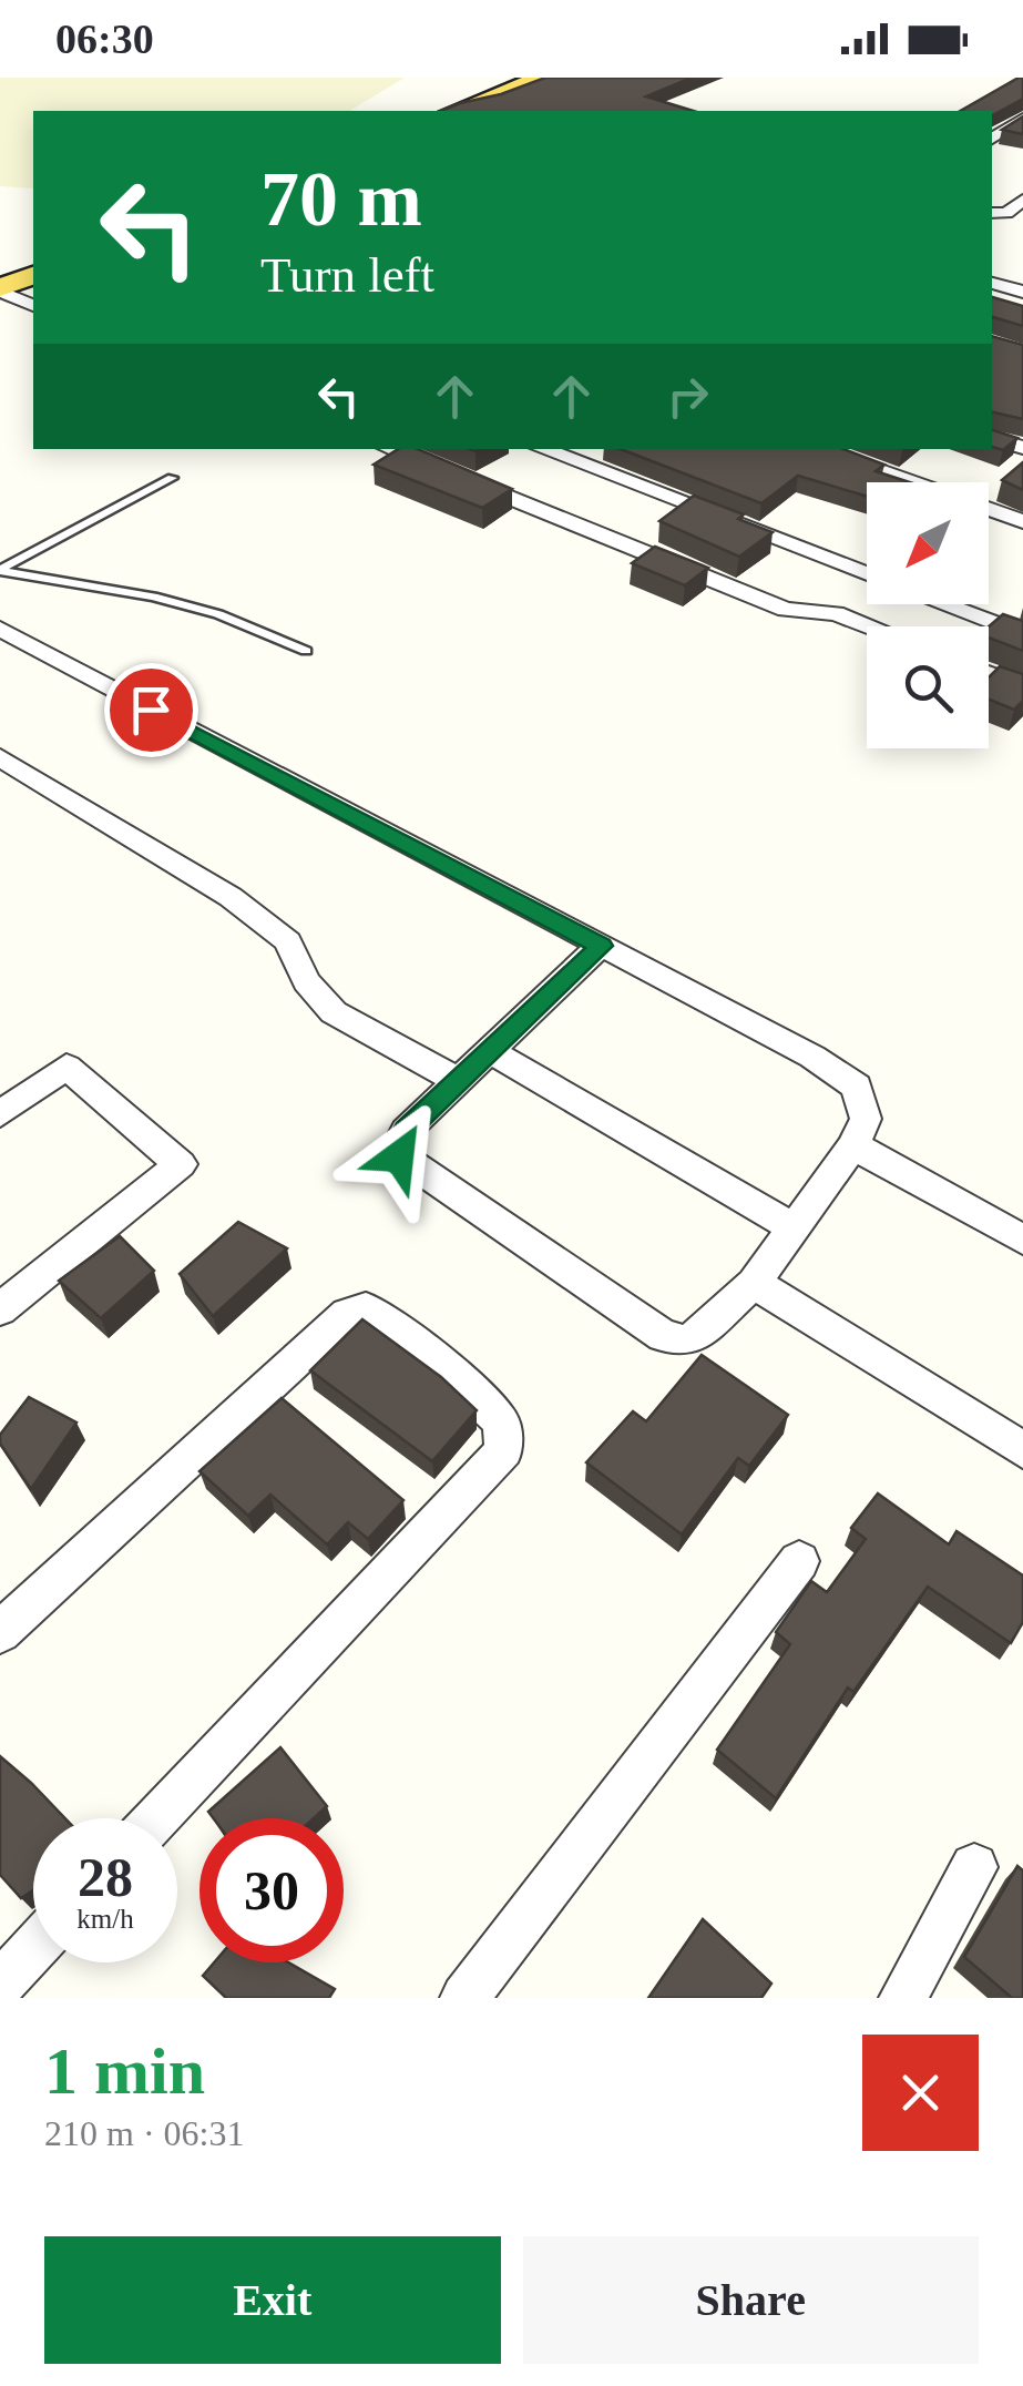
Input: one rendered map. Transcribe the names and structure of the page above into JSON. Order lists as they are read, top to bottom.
{
  "north": "bottom left",
  "page": {
    "status": "06:30",
    "turn": ["70 m", "Turn left"],
    "speed": "28 km/h",
    "limit": "30",
    "heading": ["1 min", "210 m · 06:31"],
    "buttons": ["Exit", "Share"]
  }
}
